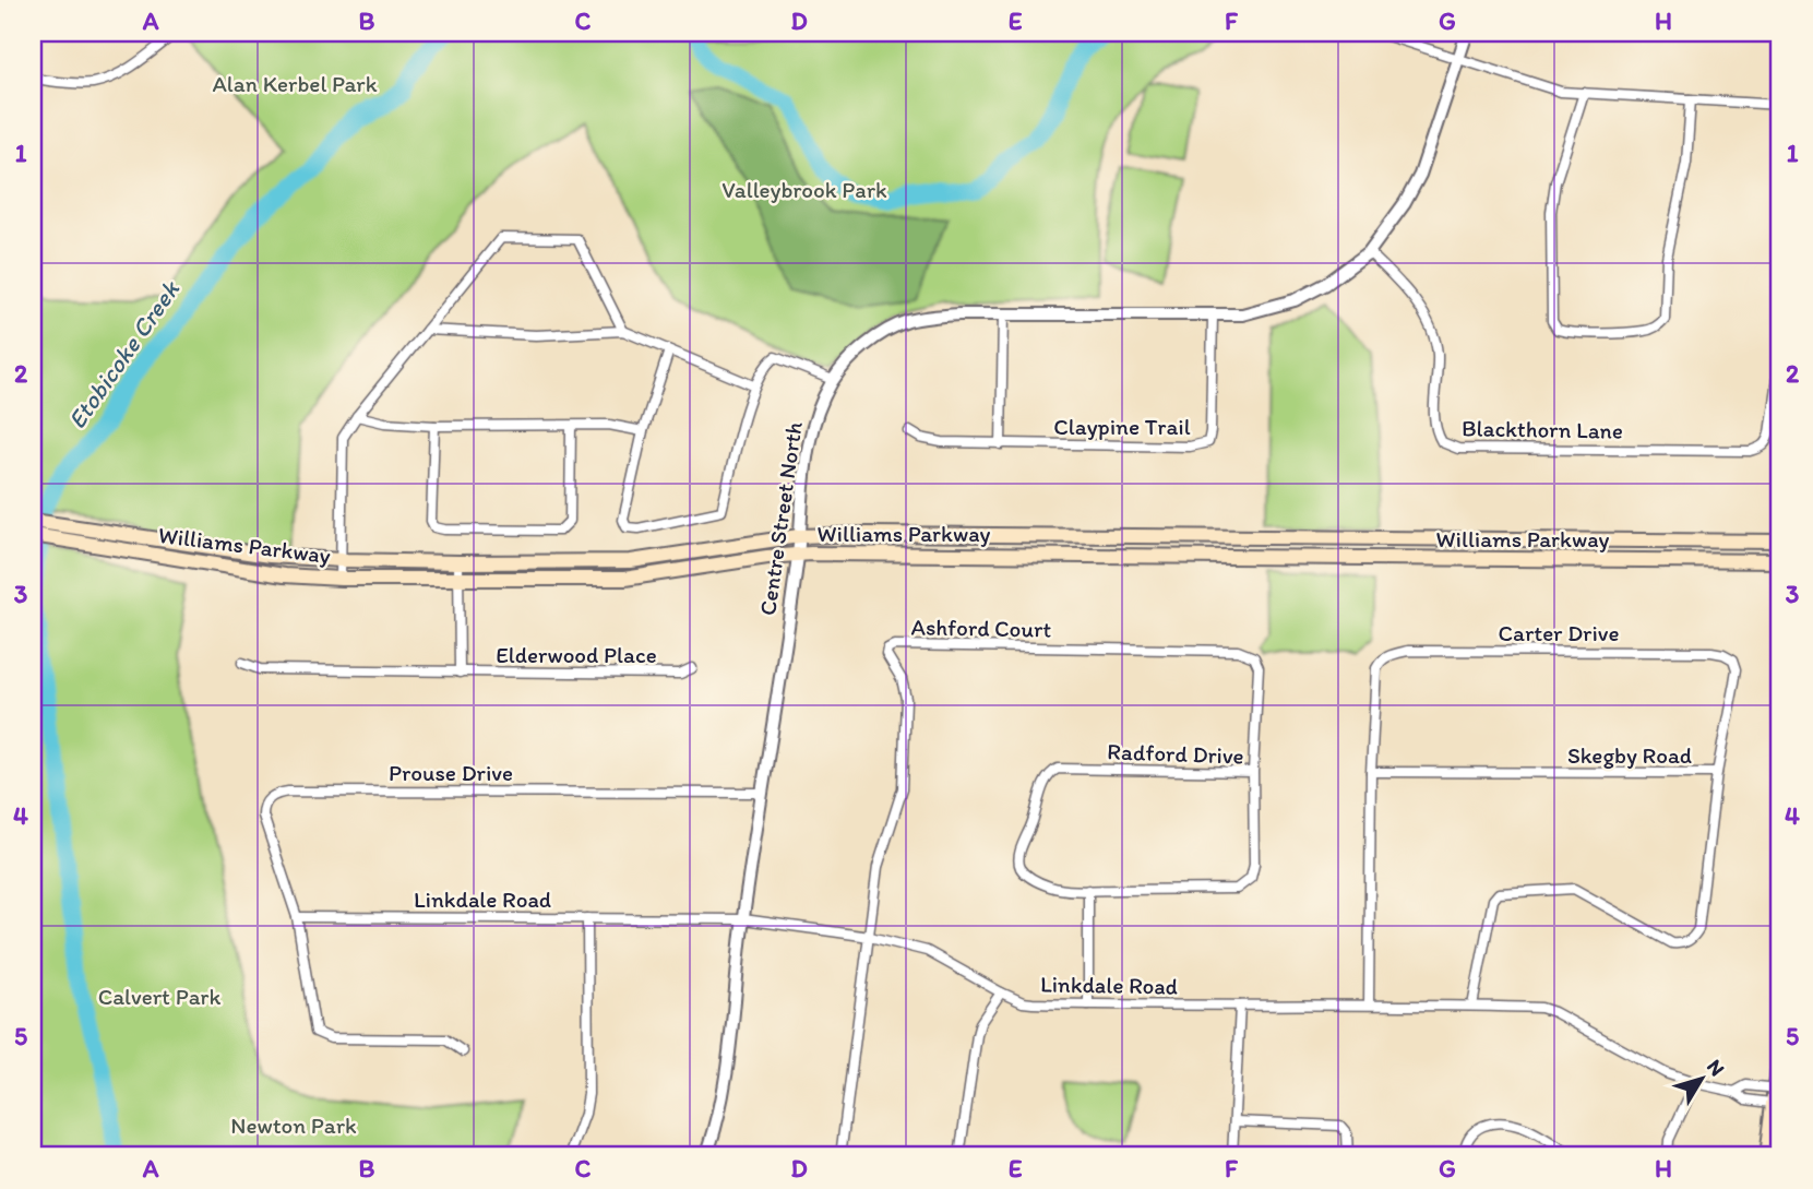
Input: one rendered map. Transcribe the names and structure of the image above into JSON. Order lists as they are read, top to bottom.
{
  "streets": {
    "main road": ["Williams Parkway"],
    "street": [
      "Claypine Trail",
      "Blackthorn Lane",
      "Centre Street North",
      "Ashford Court",
      "Carter Drive",
      "Elderwood Place",
      "Radford Drive",
      "Skegby Road",
      "Prouse Drive",
      "Linkdale Road"
    ]
  },
  "crossings": [
    ["Claypine Trail", "Centre Street North"],
    ["Blackthorn Lane", "Centre Street North"],
    ["Centre Street North", "Williams Parkway"],
    ["Centre Street North", "Prouse Drive"],
    ["Centre Street North", "Linkdale Road"],
    ["Ashford Court", "Radford Drive"],
    ["Ashford Court", "Linkdale Road"],
    ["Carter Drive", "Skegby Road"],
    ["Skegby Road", "Linkdale Road"],
    ["Prouse Drive", "Linkdale Road"]
  ],
  "water": ["Etobicoke Creek"],
  "parks": [
    "Alan Kerbel Park",
    "Valleybrook Park",
    "Calvert Park",
    "Newton Park"
  ],
  "north": "top right",
  "grid": {
    "columns": [
      "A",
      "B",
      "C",
      "D",
      "E",
      "F",
      "G",
      "H"
    ],
    "rows": [
      "1",
      "2",
      "3",
      "4",
      "5"
    ]
  }
}
